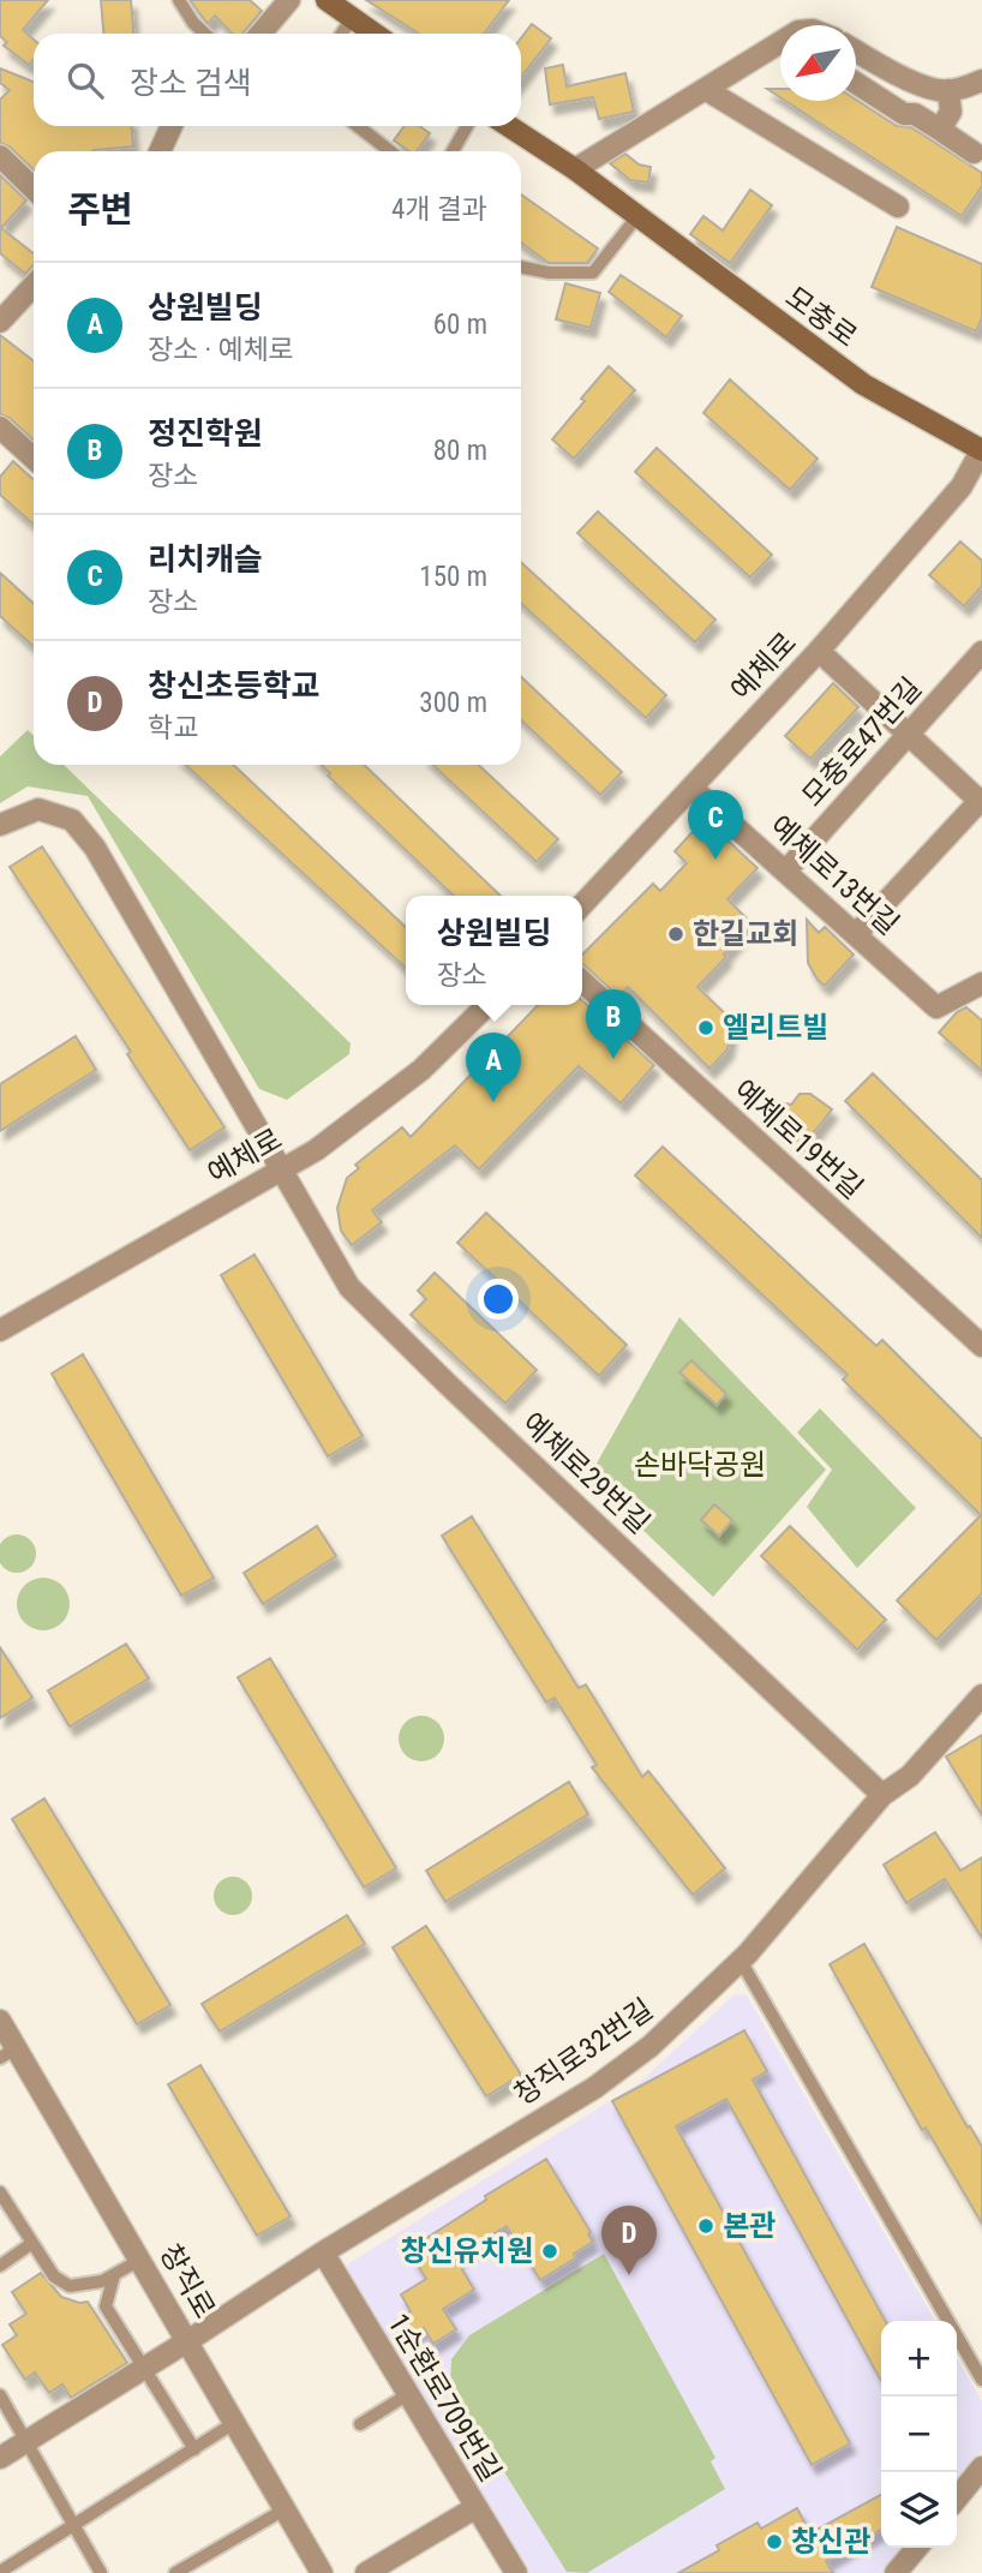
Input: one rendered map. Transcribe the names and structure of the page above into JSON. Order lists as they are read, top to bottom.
{
  "streets": {
    "main road": ["모충로"],
    "street": [
      "예체로",
      "모충로47번길",
      "예체로13번길",
      "예체로19번길",
      "예체로29번길",
      "창직로32번길",
      "창직로",
      "1순환로709번길"
    ]
  },
  "crossings": [
    ["모충로", "예체로"],
    ["예체로", "예체로13번길"],
    ["예체로", "예체로29번길"],
    ["모충로47번길", "예체로13번길"],
    ["예체로29번길", "창직로32번길"],
    ["창직로32번길", "창직로"],
    ["창직로32번길", "1순환로709번길"]
  ],
  "parks": ["손바닥공원"],
  "places": [
    "한길교회",
    "엘리트빌",
    "본관",
    "창신유치원",
    "창신관"
  ],
  "north": "bottom left",
  "page": {
    "search": "장소 검색",
    "heading": ["주변", "4개 결과"],
    "list": [
      {
        "mark": "A",
        "name": "상원빌딩",
        "note": "장소 · 예체로",
        "value": "60 m"
      },
      {
        "mark": "B",
        "name": "정진학원",
        "note": "장소",
        "value": "80 m"
      },
      {
        "mark": "C",
        "name": "리치캐슬",
        "note": "장소",
        "value": "150 m"
      },
      {
        "mark": "D",
        "name": "창신초등학교",
        "note": "학교",
        "value": "300 m"
      }
    ],
    "pins": [
      "C",
      "B",
      "A",
      "D"
    ],
    "popup": ["상원빌딩", "장소"],
    "map_buttons": ["+", "−"]
  }
}
